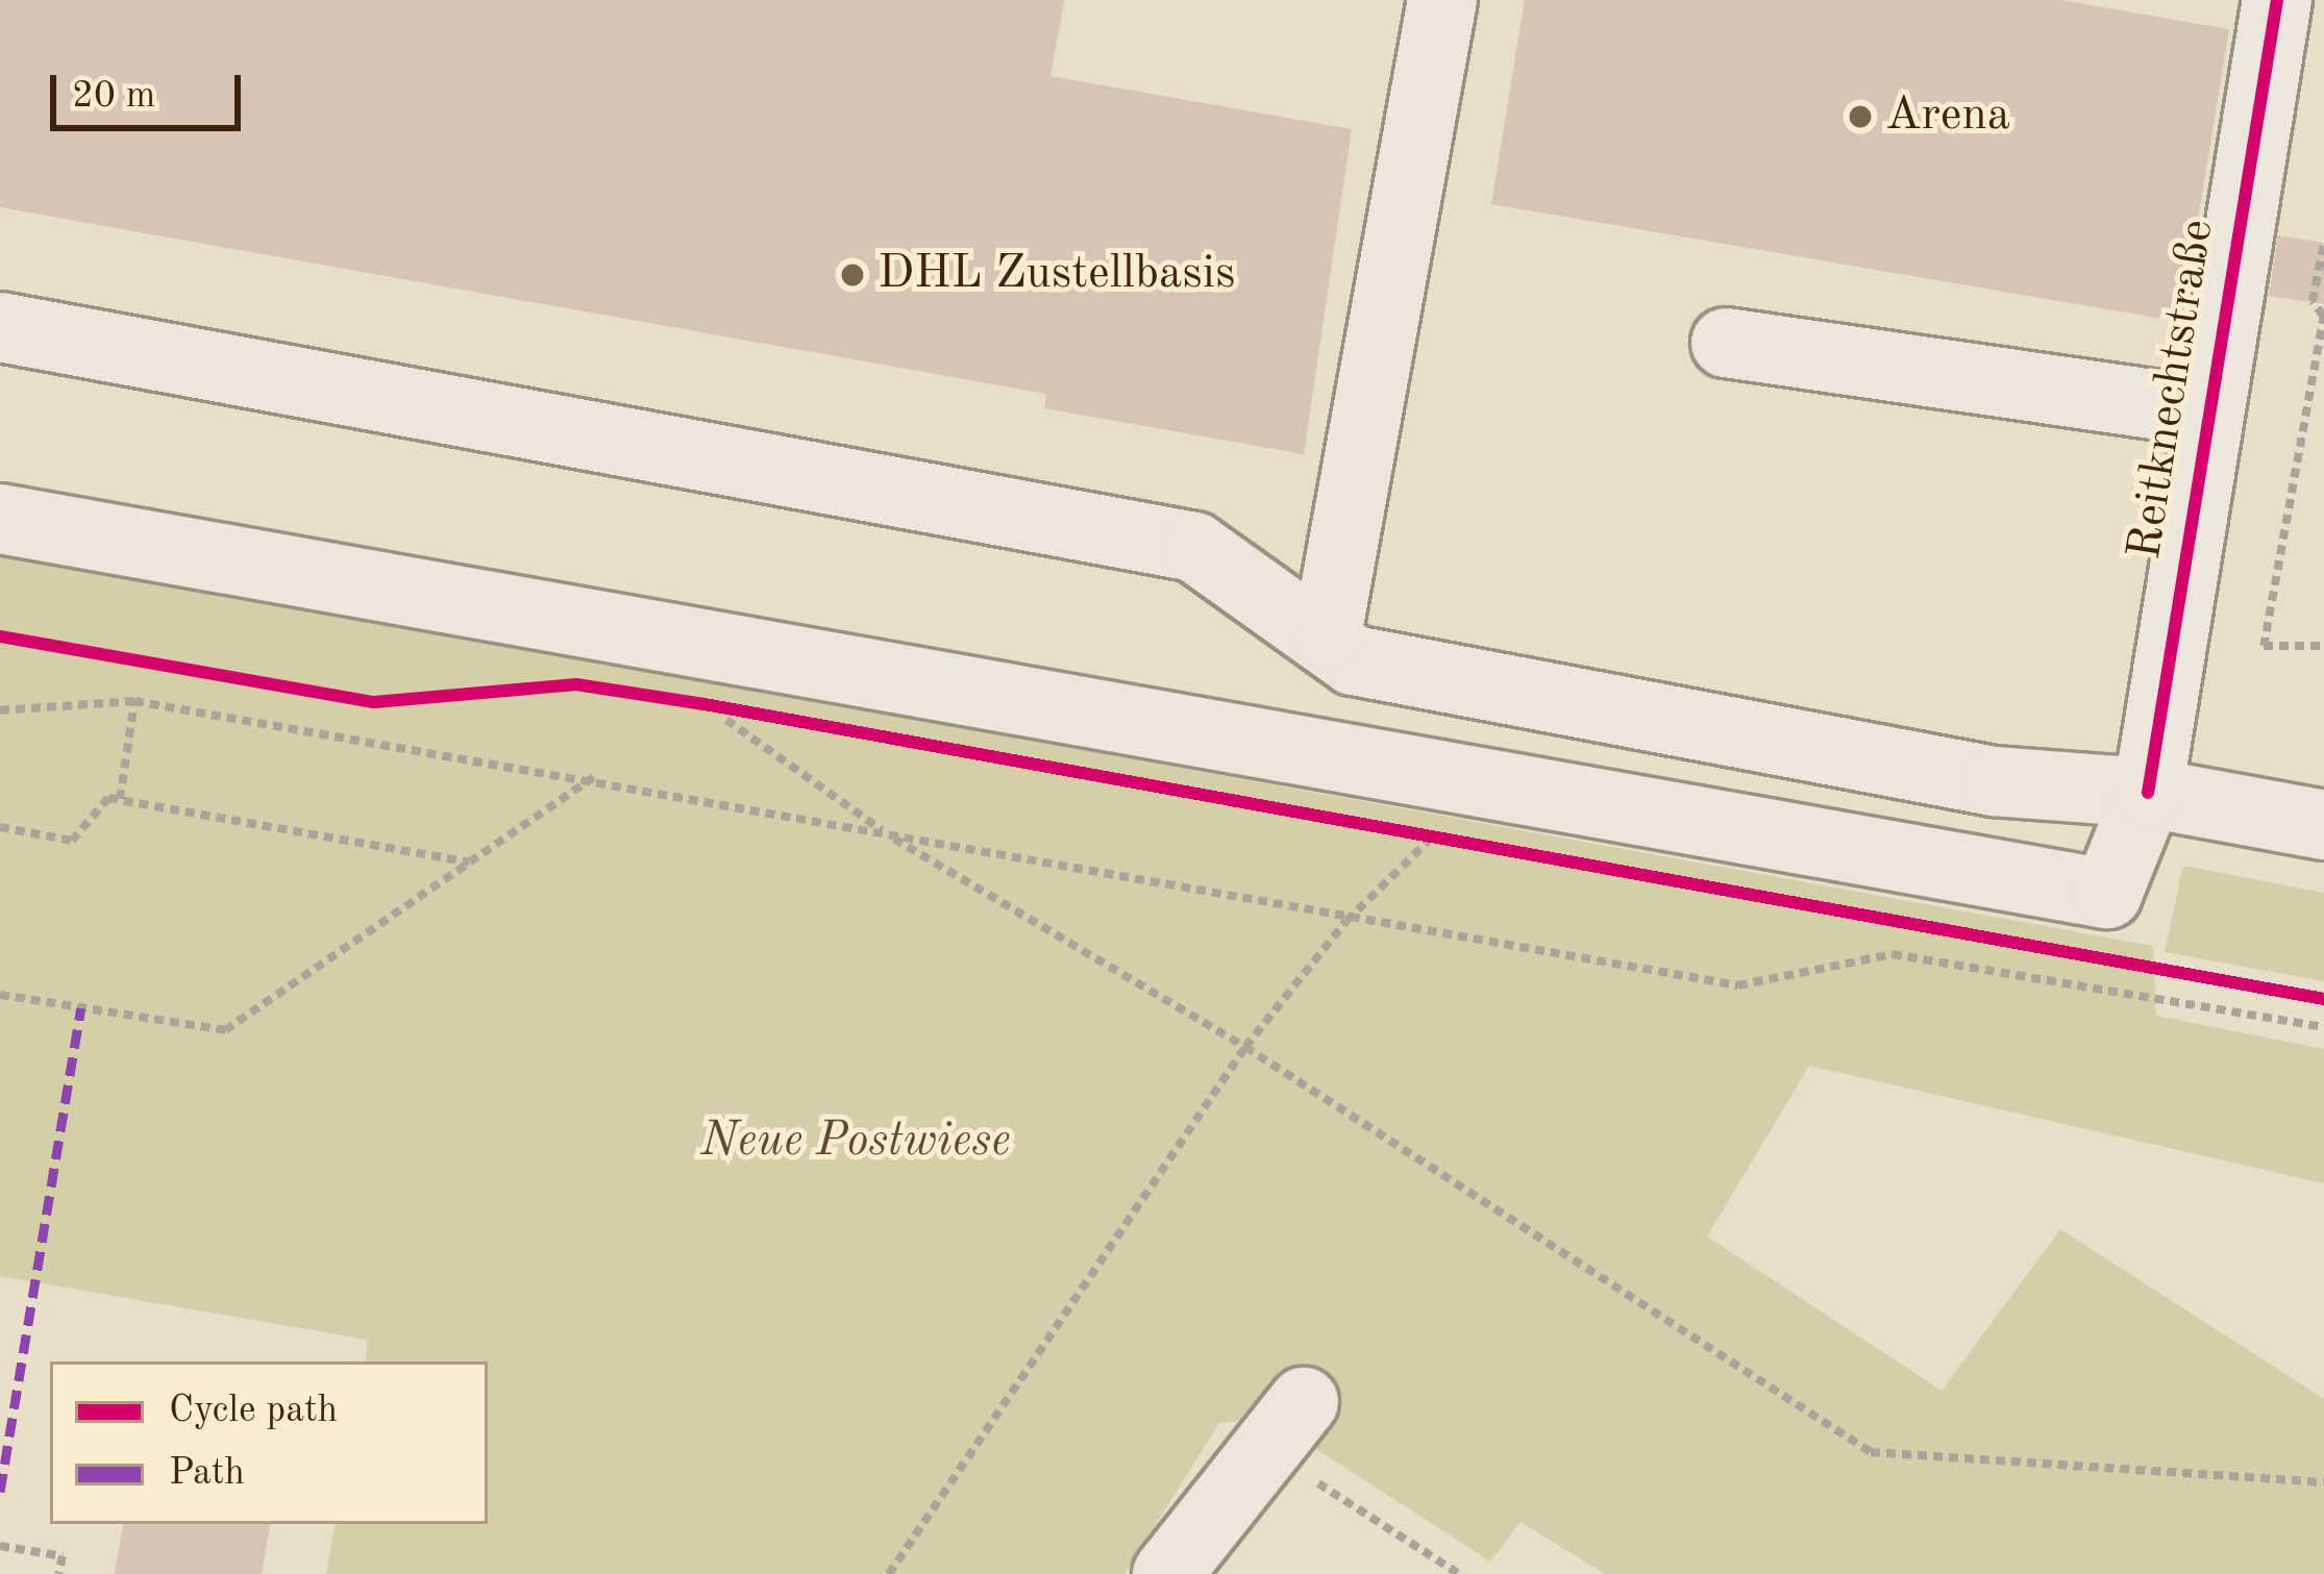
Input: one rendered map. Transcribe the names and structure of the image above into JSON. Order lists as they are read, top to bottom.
{
  "streets": {
    "street": ["Reitknechtstraße"]
  },
  "parks": ["Neue Postwiese"],
  "places": ["Arena", "DHL Zustellbasis"],
  "legend": ["Cycle path", "Path"],
  "scale_bar": "20 m"
}
